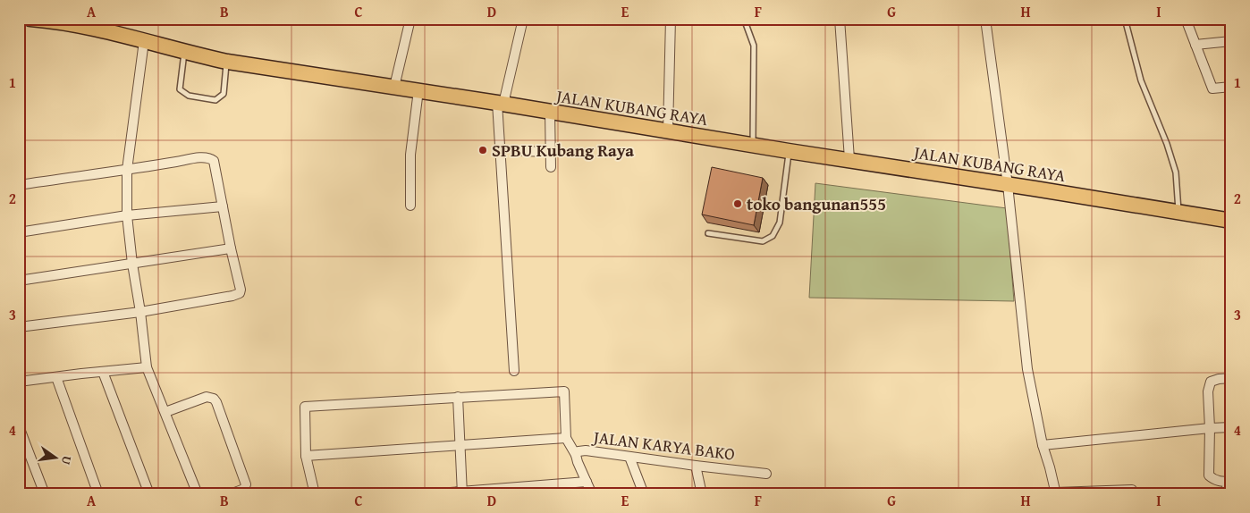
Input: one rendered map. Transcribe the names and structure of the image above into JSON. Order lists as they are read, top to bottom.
{
  "streets": {
    "highway": ["JALAN KUBANG RAYA"],
    "street": ["JALAN KARYA BAKO"]
  },
  "places": ["SPBU Kubang Raya", "toko bangunan555"],
  "north": "right",
  "grid": {
    "columns": [
      "A",
      "B",
      "C",
      "D",
      "E",
      "F",
      "G",
      "H",
      "I"
    ],
    "rows": [
      "1",
      "2",
      "3",
      "4"
    ]
  }
}
